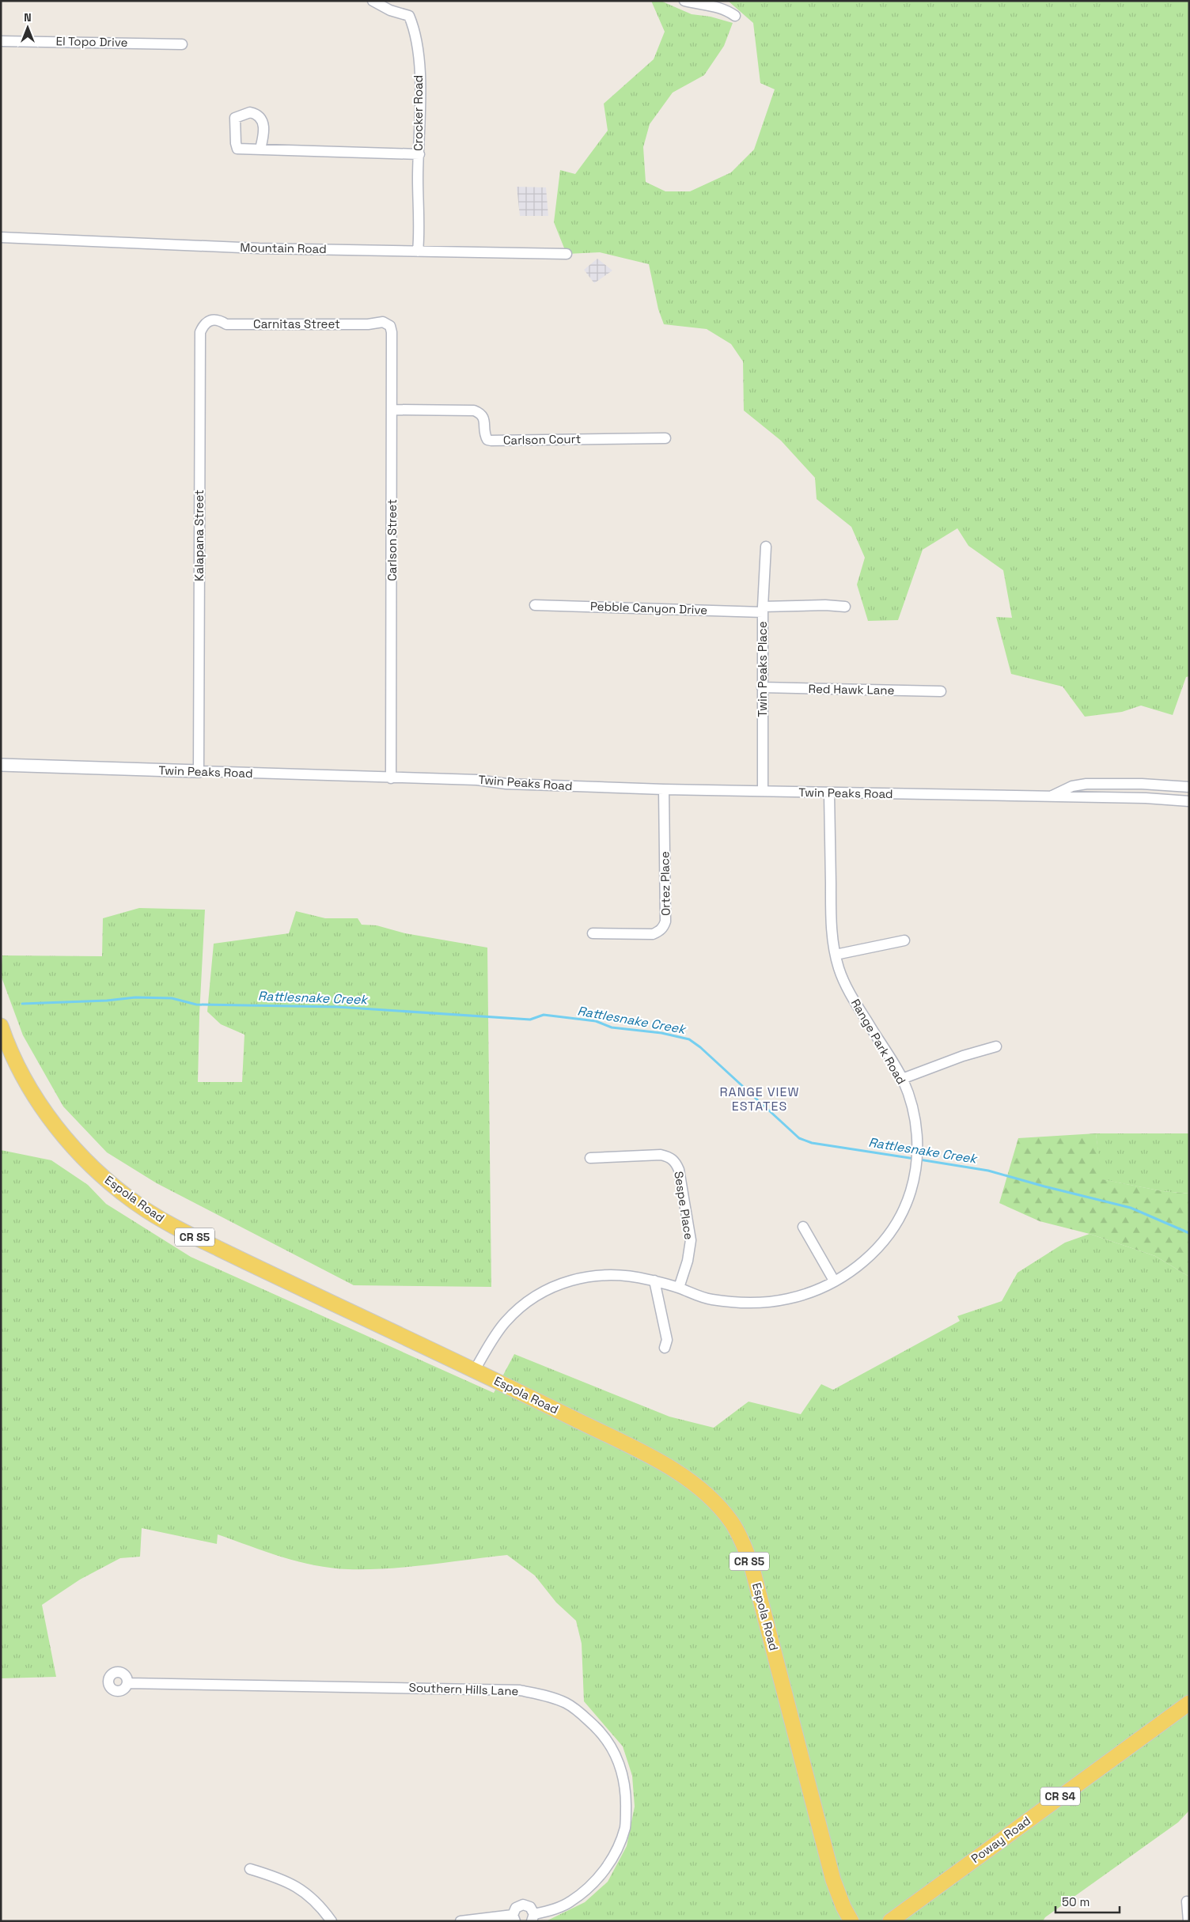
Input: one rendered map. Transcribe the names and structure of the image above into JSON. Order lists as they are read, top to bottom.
{
  "streets": {
    "main road": [
      "Espola Road",
      "CR S5",
      "CR S4",
      "Poway Road"
    ],
    "street": [
      "El Topo Drive",
      "Crocker Road",
      "Mountain Road",
      "Carnitas Street",
      "Carlson Court",
      "Kalapana Street",
      "Carlson Street",
      "Pebble Canyon Drive",
      "Twin Peaks Place",
      "Red Hawk Lane",
      "Twin Peaks Road",
      "Ortez Place",
      "Range Park Road",
      "Sespe Place",
      "Southern Hills Lane"
    ]
  },
  "crossings": [
    ["Crocker Road", "Mountain Road"],
    ["Carnitas Street", "Kalapana Street"],
    ["Carnitas Street", "Carlson Street"],
    ["Carlson Court", "Carlson Street"],
    ["Kalapana Street", "Twin Peaks Road"],
    ["Carlson Street", "Twin Peaks Road"],
    ["Pebble Canyon Drive", "Twin Peaks Place"],
    ["Twin Peaks Place", "Red Hawk Lane"],
    ["Twin Peaks Place", "Twin Peaks Road"],
    ["Twin Peaks Road", "Ortez Place"],
    ["Twin Peaks Road", "Range Park Road"],
    ["Range Park Road", "Espola Road"],
    ["Range Park Road", "Sespe Place"]
  ],
  "districts": ["RANGE VIEW ESTATES"],
  "water": ["Rattlesnake Creek"],
  "scale_bar": "50 m",
  "north": "top"
}
